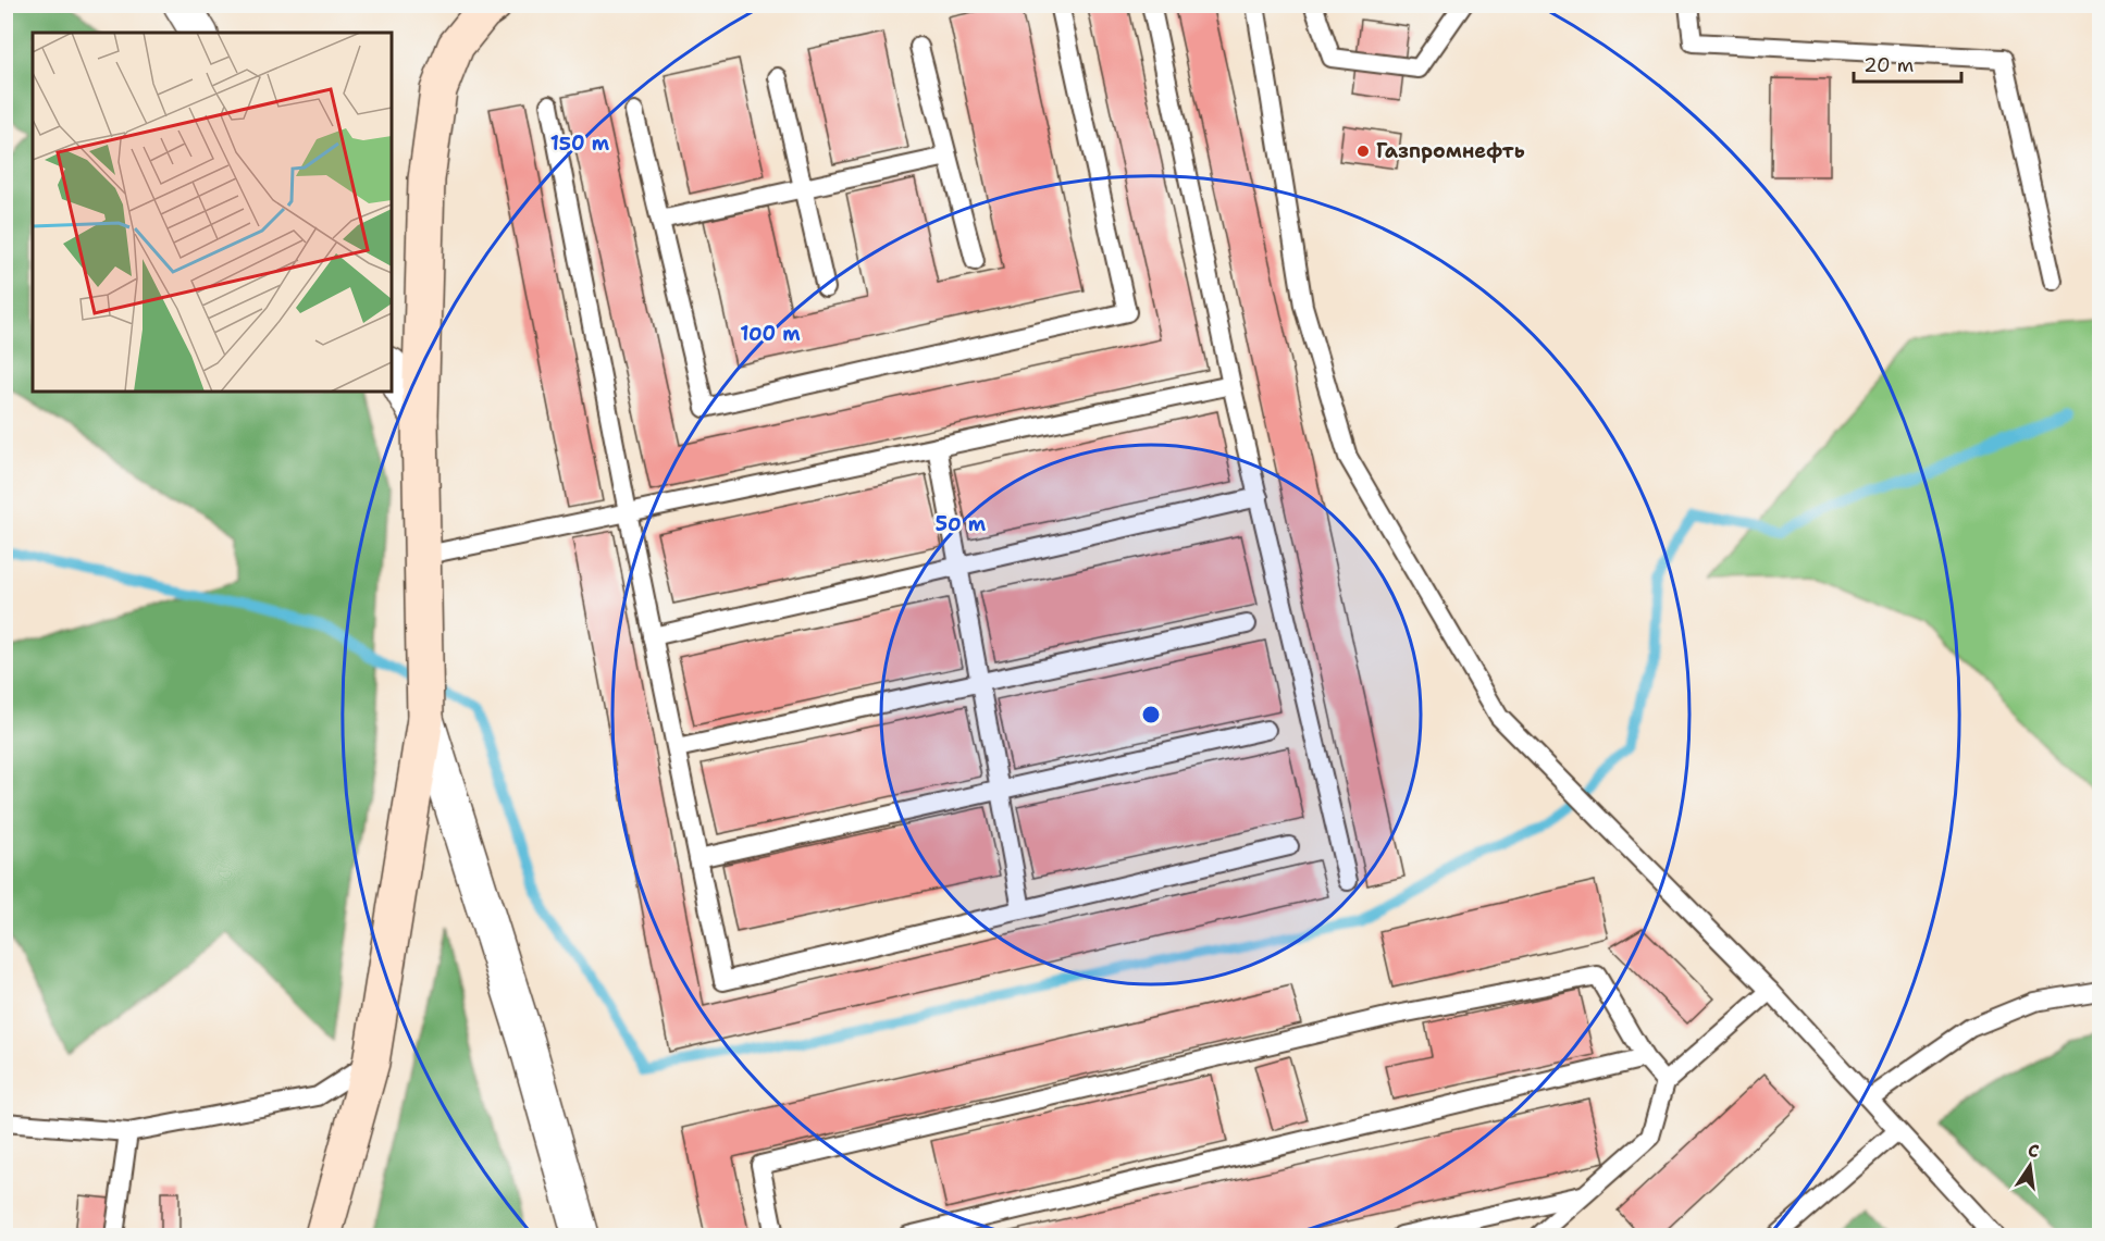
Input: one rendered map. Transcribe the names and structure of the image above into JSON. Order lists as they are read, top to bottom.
{
  "places": ["Газпромнефть"],
  "scale_bar": "20 m",
  "north": "top",
  "rings": ["150 m", "100 m", "50 m"]
}
